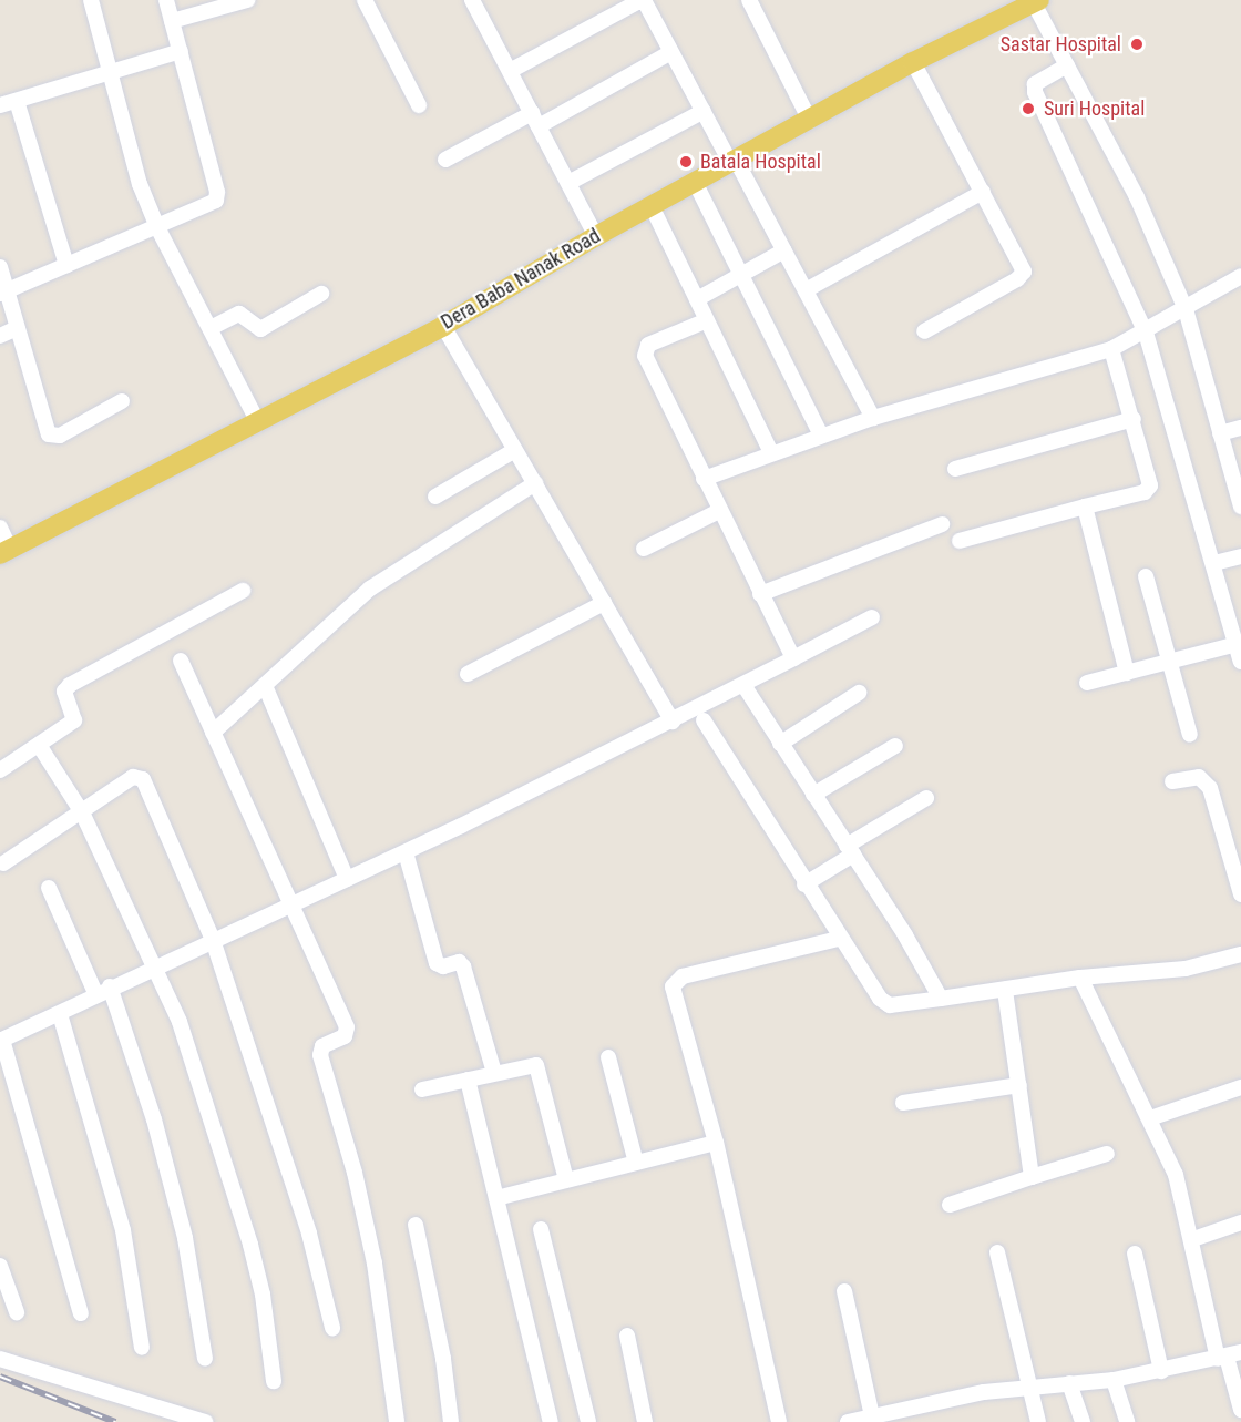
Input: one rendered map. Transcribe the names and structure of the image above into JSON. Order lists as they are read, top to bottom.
{
  "streets": {
    "main road": ["Dera Baba Nanak Road"]
  },
  "places": ["Sastar Hospital", "Suri Hospital", "Batala Hospital"]
}
